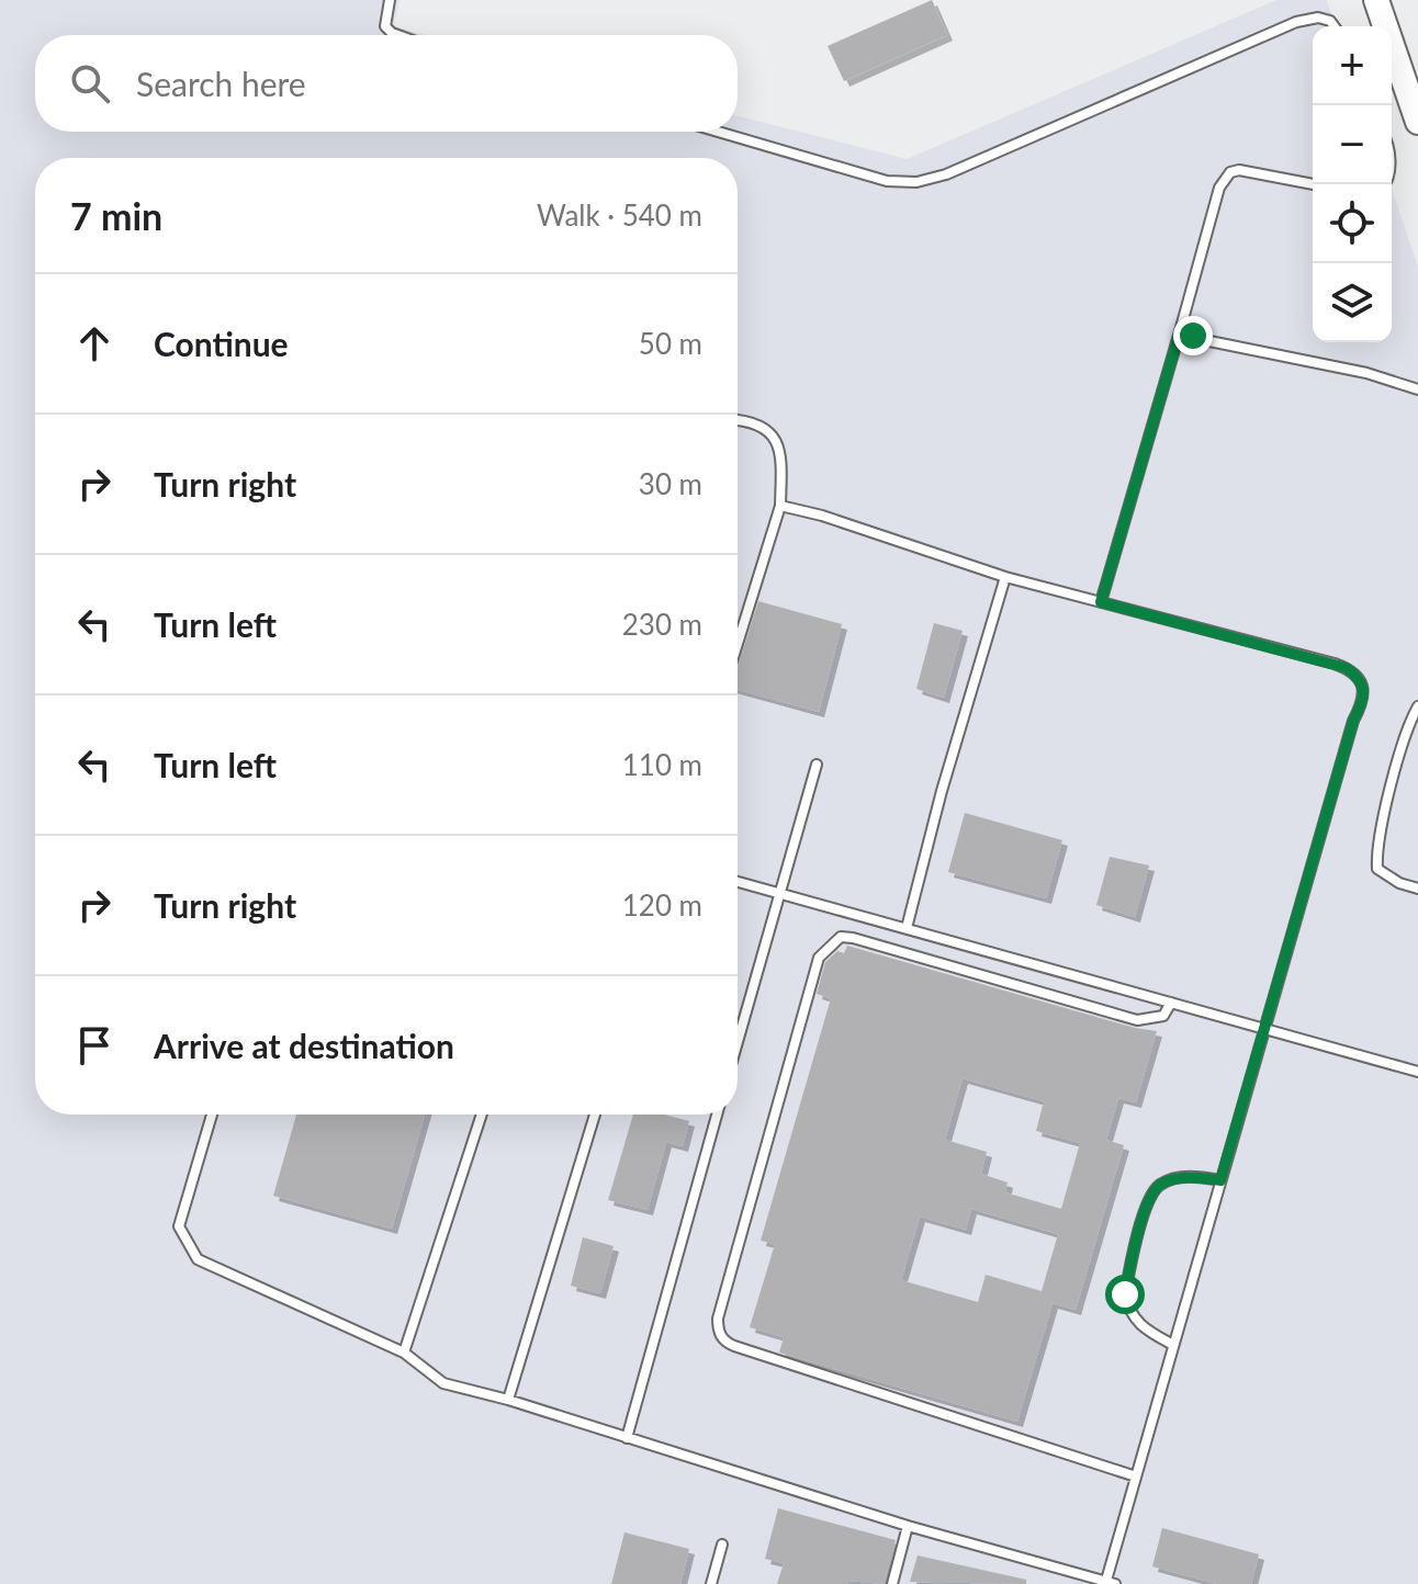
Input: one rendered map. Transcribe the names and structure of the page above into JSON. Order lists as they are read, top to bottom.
{
  "page": {
    "map_buttons": ["+", "−"],
    "search": "Search here",
    "heading": ["7 min", "Walk · 540 m"],
    "list": [
      ["Continue", "50 m"],
      ["Turn right", "30 m"],
      ["Turn left", "230 m"],
      ["Turn left", "110 m"],
      ["Turn right", "120 m"],
      "Arrive at destination"
    ]
  }
}
